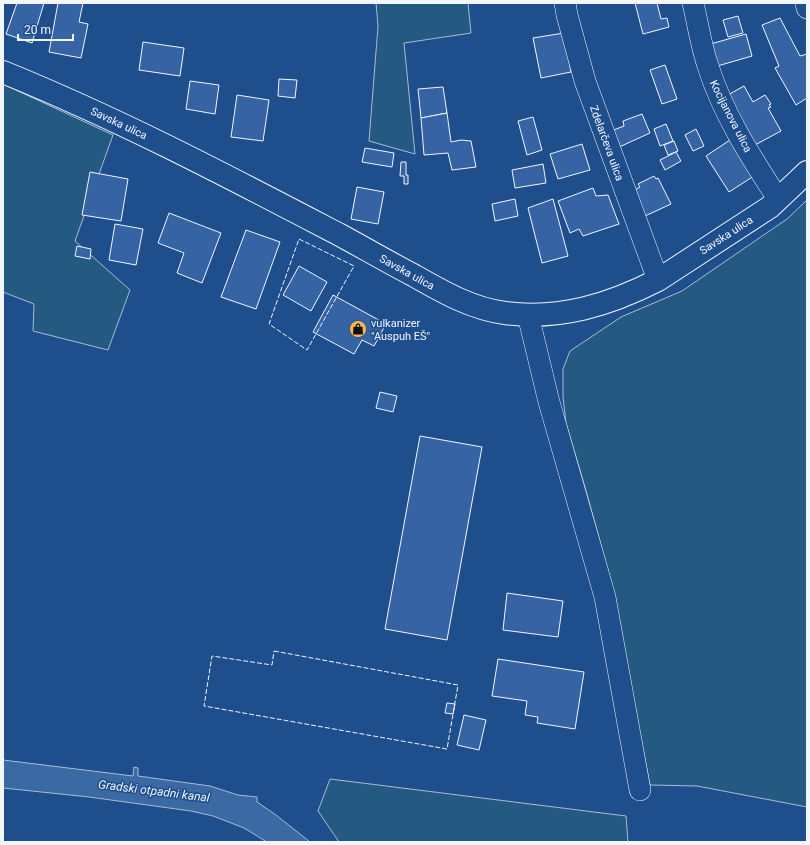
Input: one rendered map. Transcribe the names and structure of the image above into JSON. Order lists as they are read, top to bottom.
{
  "streets": {
    "main road": ["Savska ulica"],
    "street": ["Kocijanova ulica", "Zdelarčeva ulica"]
  },
  "crossings": [
    ["Kocijanova ulica", "Savska ulica"],
    ["Savska ulica", "Zdelarčeva ulica"]
  ],
  "water": ["Gradski otpadni kanal"],
  "places": {
    "shop": ["vulkanizer \"Auspuh EŠ\""]
  },
  "scale_bar": "20 m"
}
